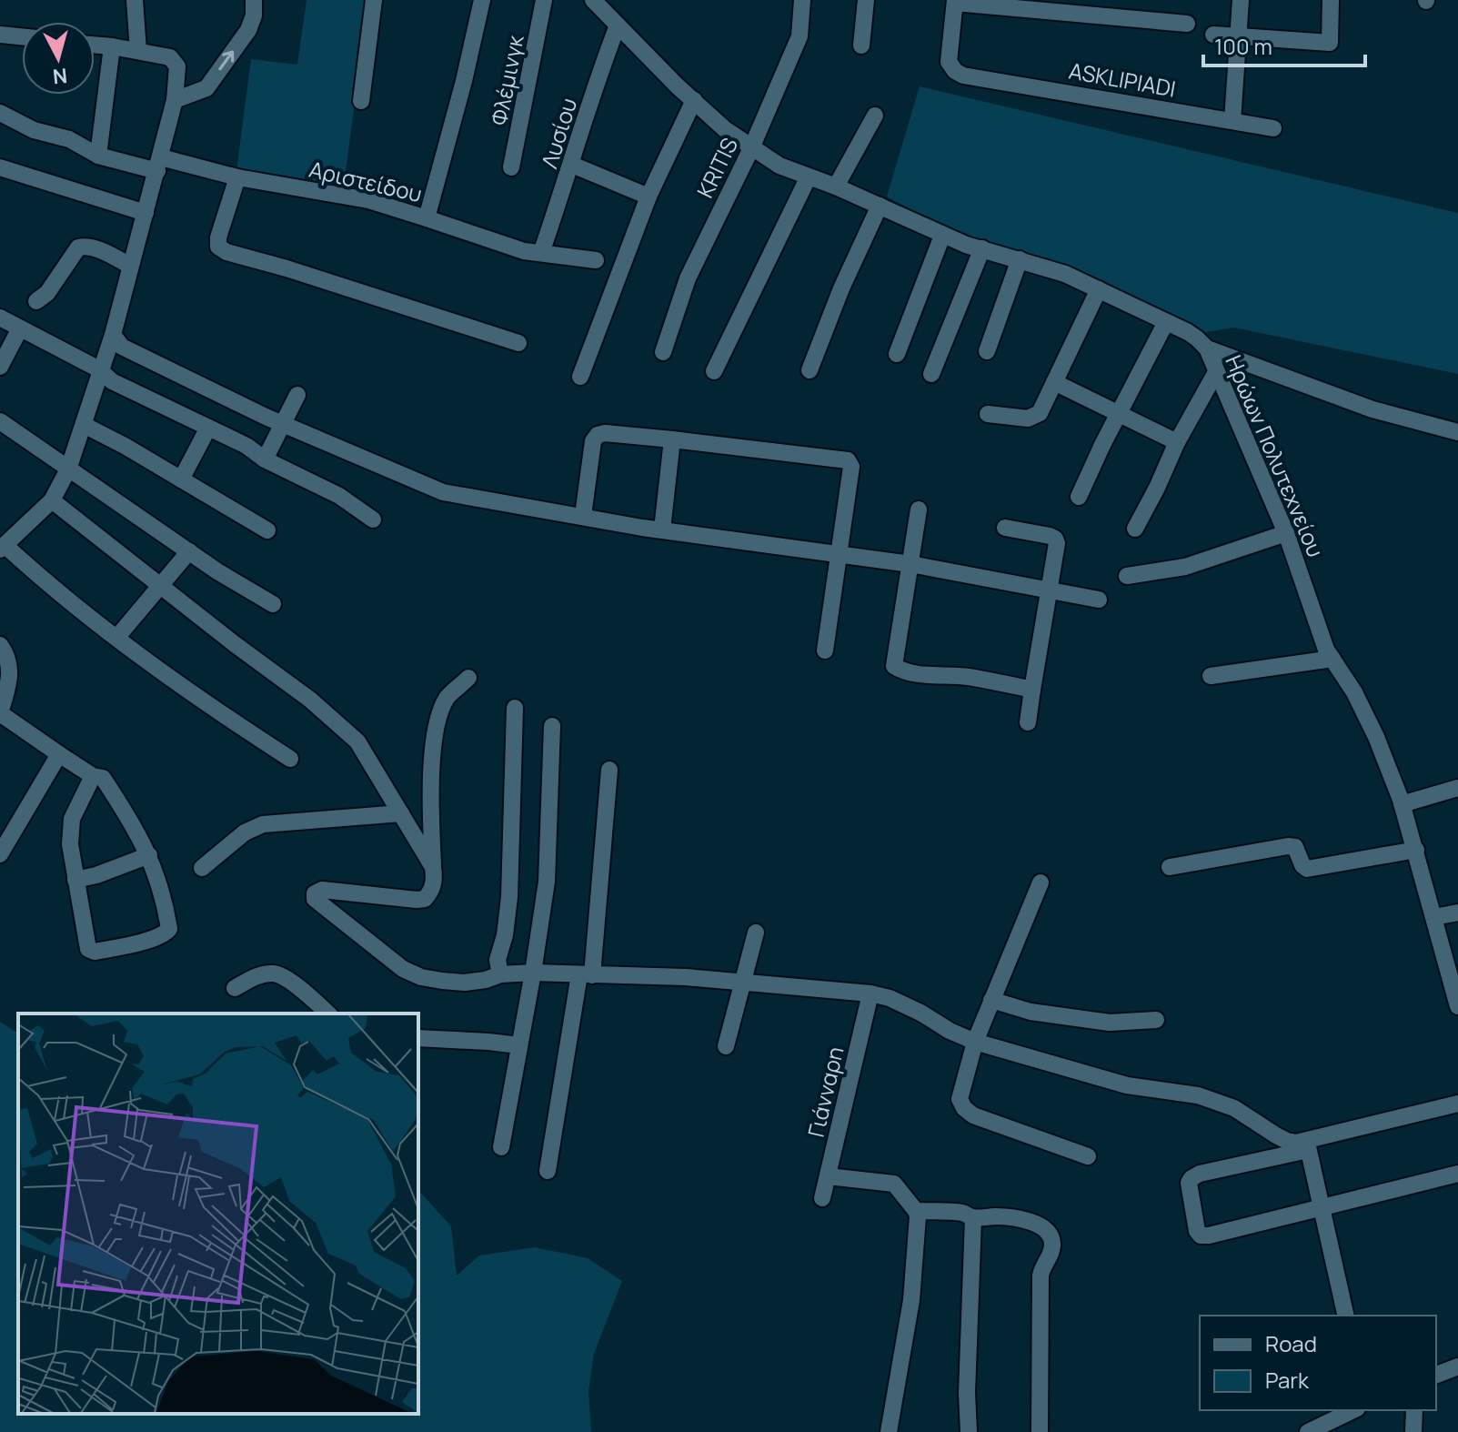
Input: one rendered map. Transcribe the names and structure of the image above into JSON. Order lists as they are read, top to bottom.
{
  "streets": {
    "street": [
      "ASKLIPIADI",
      "Φλέμινγκ",
      "Λυσίου",
      "KRITIS",
      "Αριστείδου",
      "Ηρώων Πολυτεχνείου",
      "Γιάνναρη"
    ]
  },
  "crossings": [
    ["Λυσίου", "Ηρώων Πολυτεχνείου"],
    ["KRITIS", "Ηρώων Πολυτεχνείου"]
  ],
  "legend": ["Road", "Park"],
  "scale_bar": "100 m",
  "north": "bottom"
}
